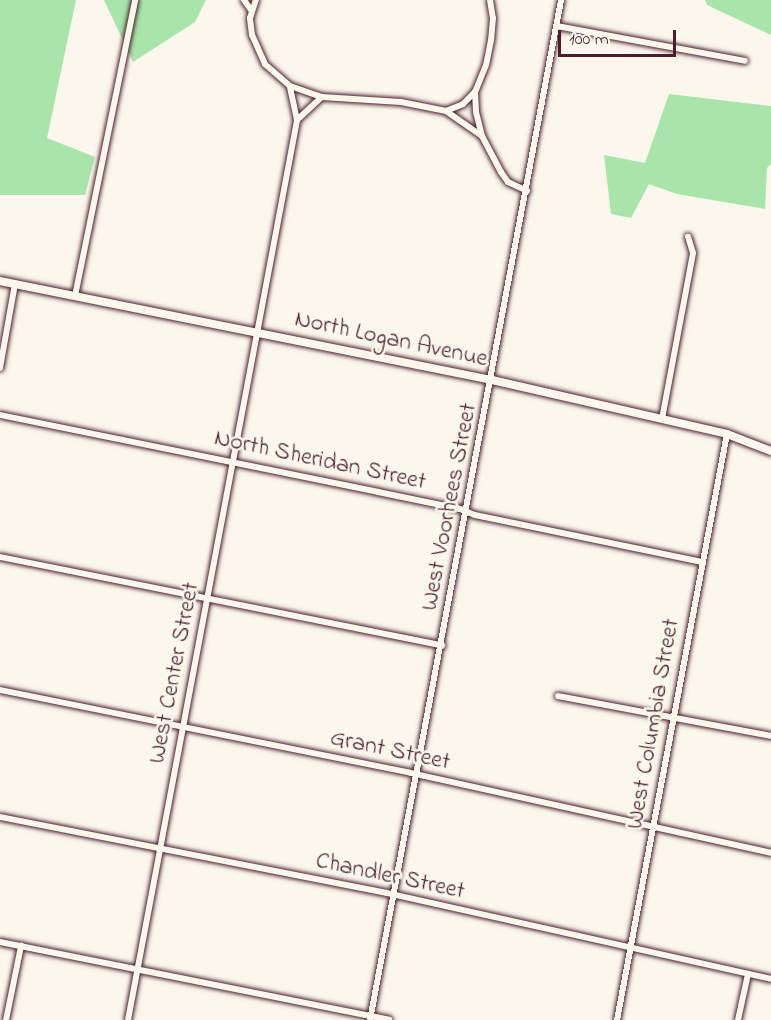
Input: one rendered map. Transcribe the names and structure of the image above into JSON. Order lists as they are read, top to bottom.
{
  "streets": {
    "street": [
      "North Logan Avenue",
      "North Sheridan Street",
      "West Voorhees Street",
      "West Center Street",
      "West Columbia Street",
      "Grant Street",
      "Chandler Street"
    ]
  },
  "crossings": [
    ["North Logan Avenue", "West Voorhees Street"],
    ["North Logan Avenue", "West Center Street"],
    ["North Logan Avenue", "West Columbia Street"],
    ["North Sheridan Street", "West Voorhees Street"],
    ["North Sheridan Street", "West Center Street"],
    ["North Sheridan Street", "West Columbia Street"],
    ["West Voorhees Street", "Grant Street"],
    ["West Voorhees Street", "Chandler Street"],
    ["West Center Street", "Grant Street"],
    ["West Center Street", "Chandler Street"],
    ["West Columbia Street", "Grant Street"],
    ["West Columbia Street", "Chandler Street"]
  ],
  "scale_bar": "100 m"
}
